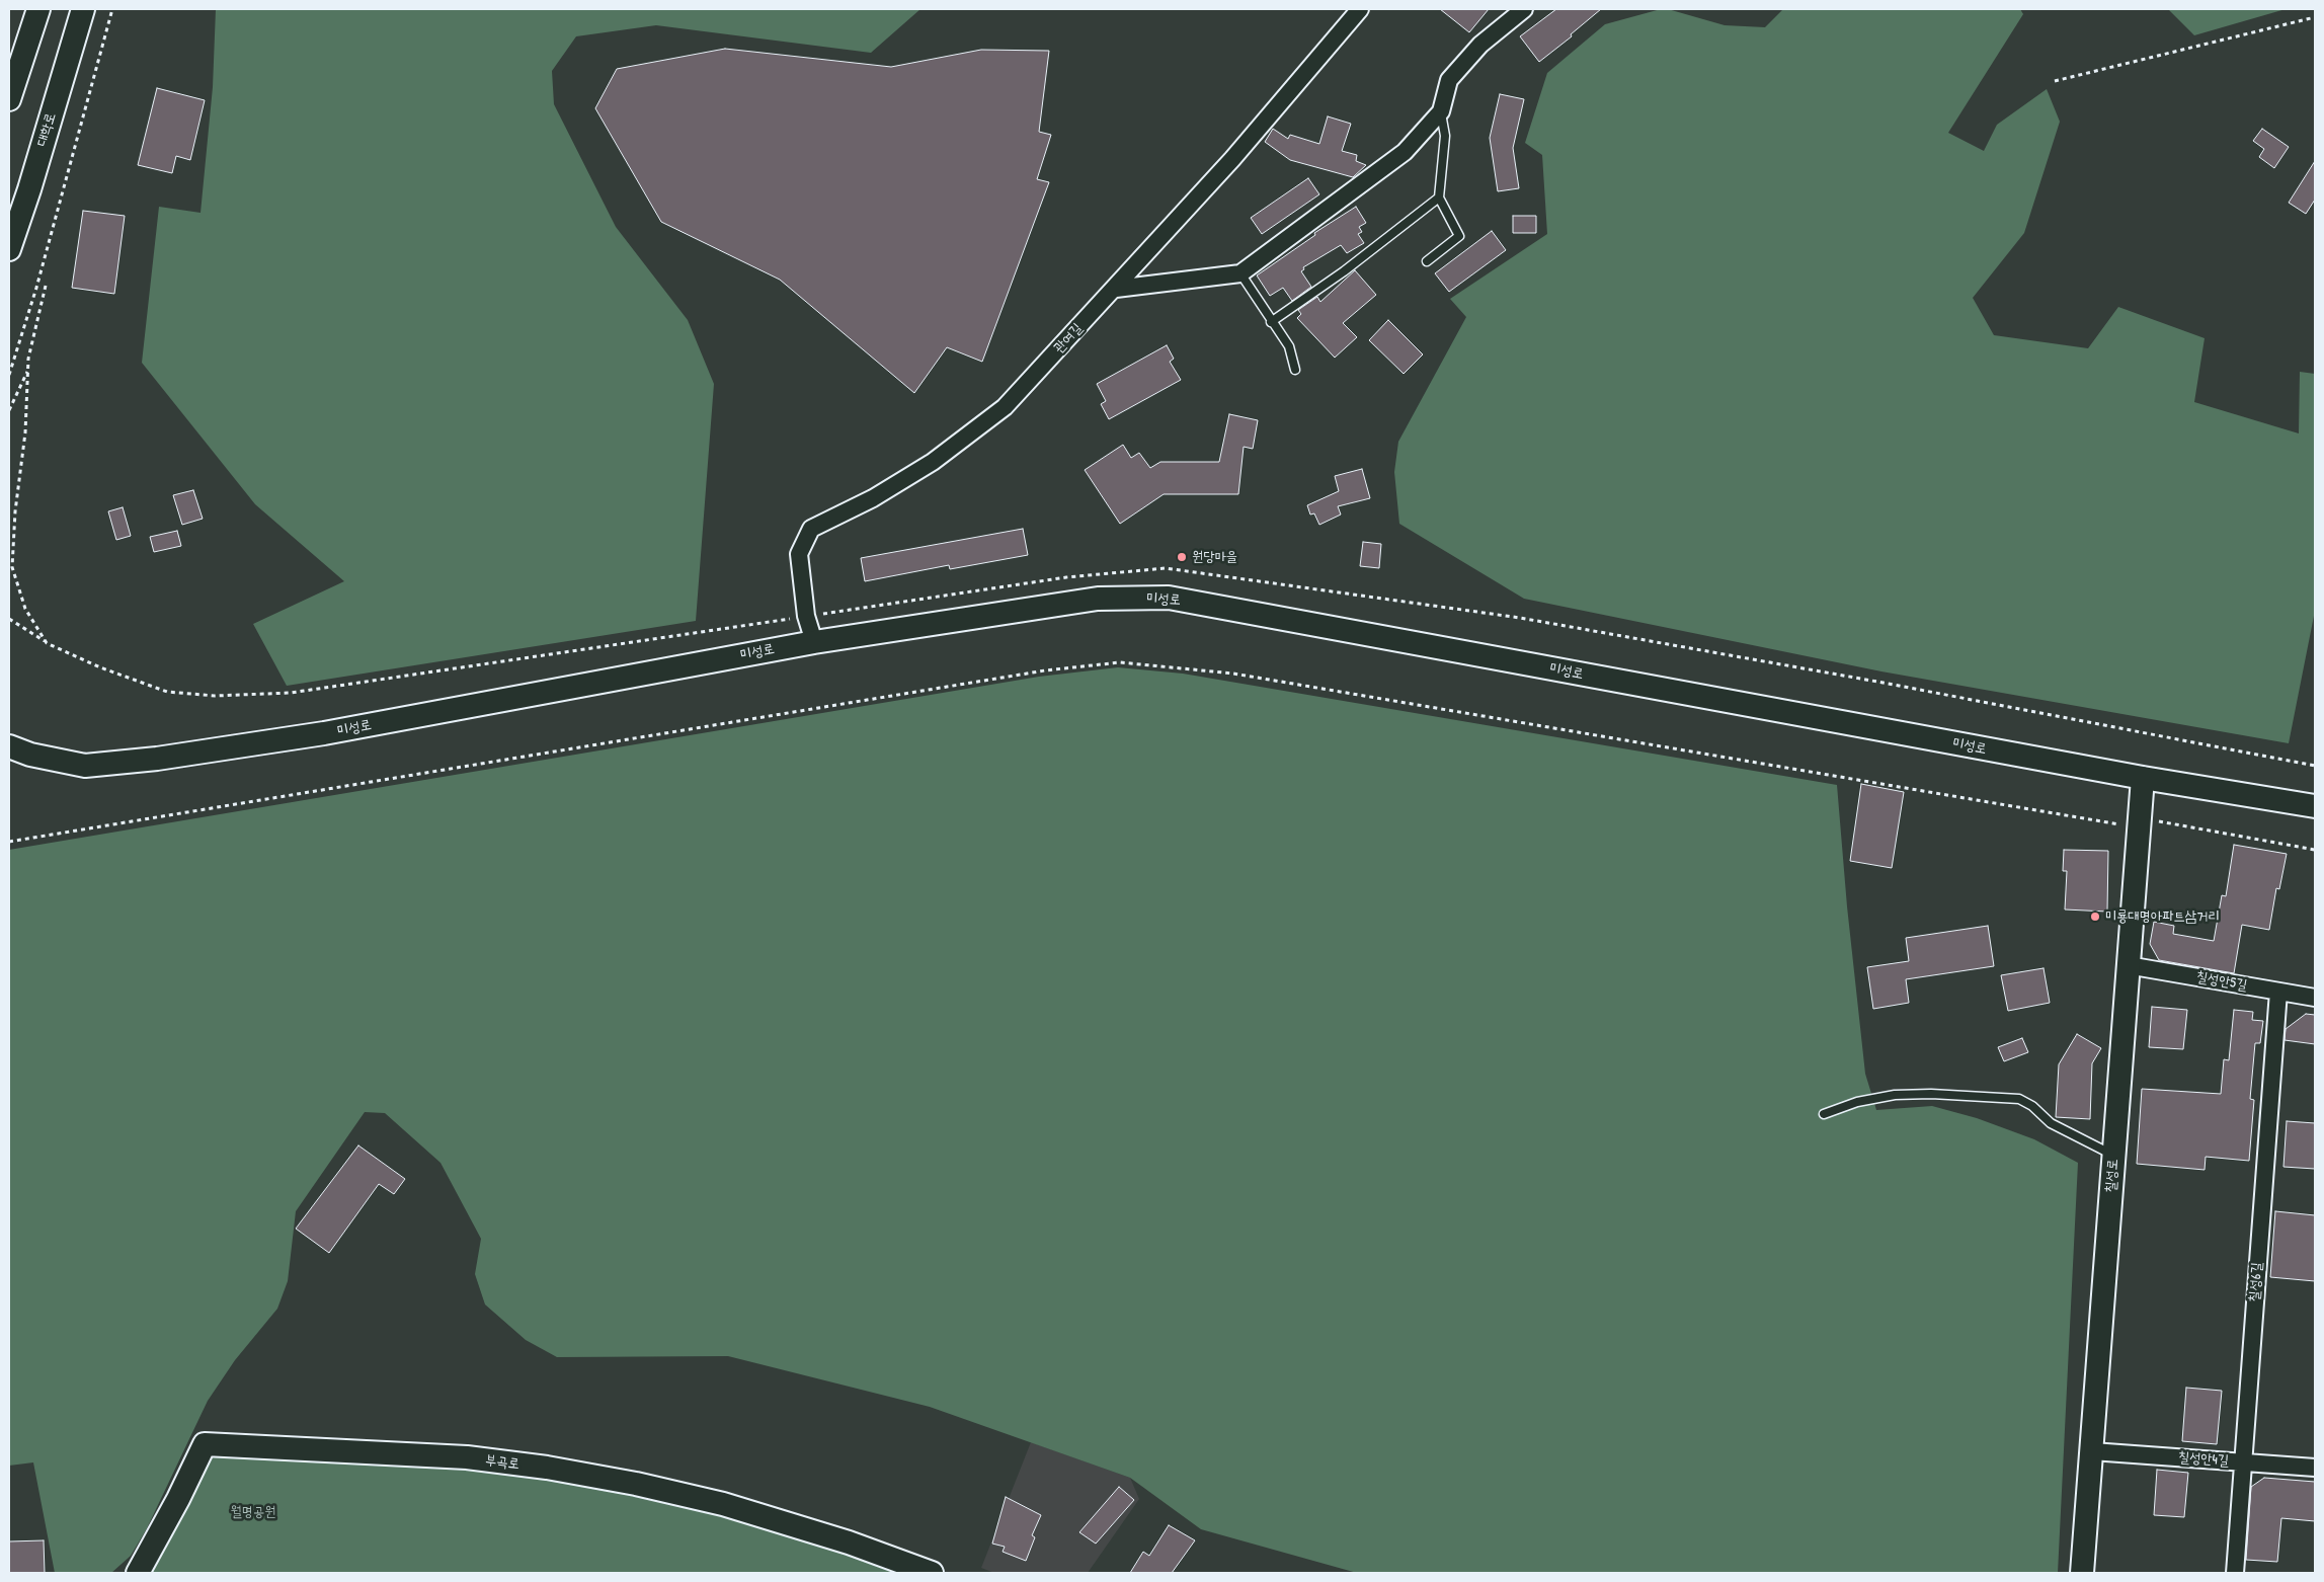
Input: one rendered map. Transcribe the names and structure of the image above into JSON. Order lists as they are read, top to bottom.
{
  "streets": {
    "street": [
      "대학로",
      "관여길",
      "미성로",
      "칠성안5길",
      "칠성로",
      "칠성6길",
      "칠성안4길",
      "부곡로"
    ]
  },
  "crossings": [
    ["관여길", "미성로"],
    ["미성로", "칠성로"],
    ["칠성안5길", "칠성로"],
    ["칠성안5길", "칠성6길"],
    ["칠성로", "칠성안4길"],
    ["칠성6길", "칠성안4길"]
  ],
  "parks": ["월명공원"],
  "places": ["원당마을", "미룡대명아파트삼거리"]
}
